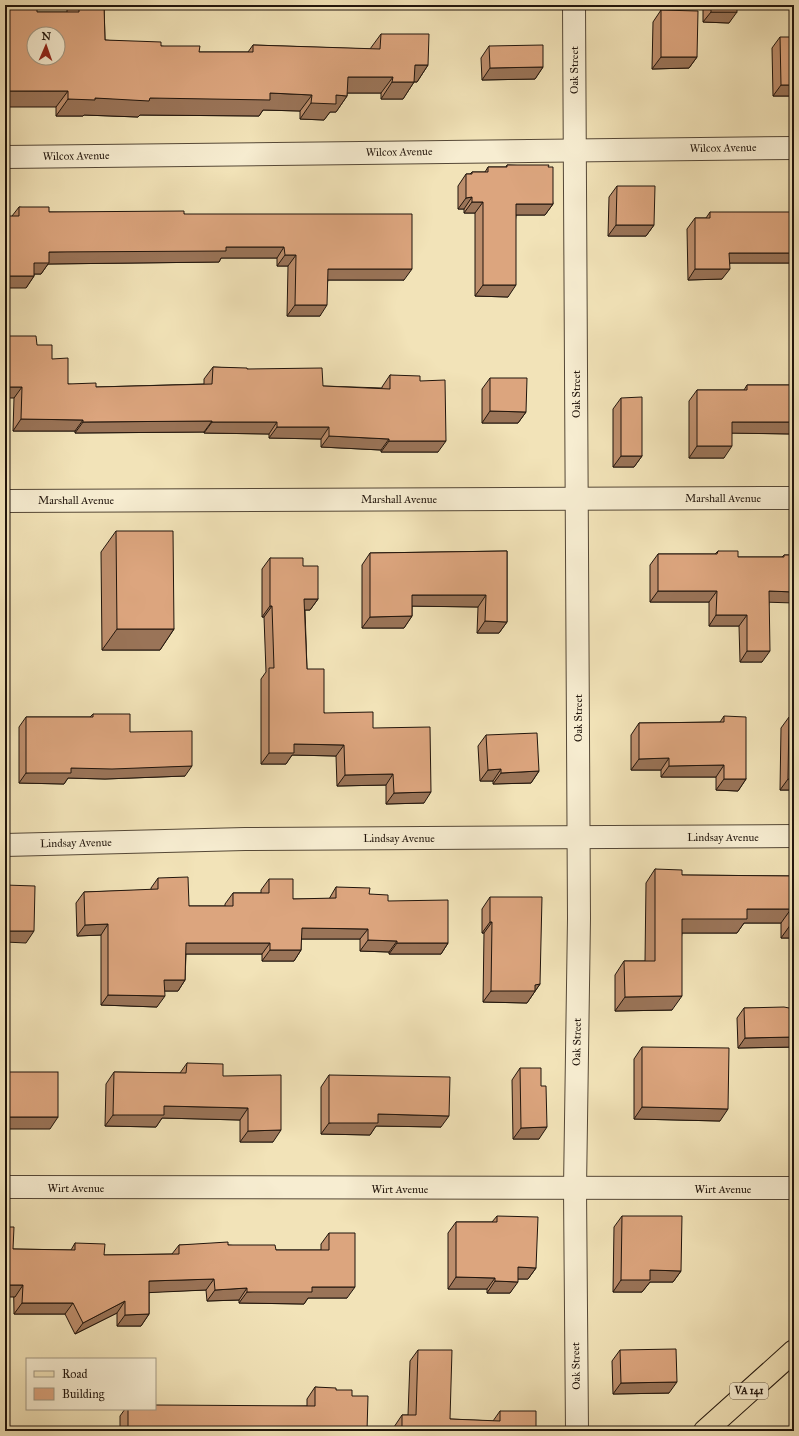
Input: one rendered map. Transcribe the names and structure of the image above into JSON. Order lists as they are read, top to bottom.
{
  "streets": {
    "main road": ["VA 141"],
    "street": [
      "Oak Street",
      "Wilcox Avenue",
      "Marshall Avenue",
      "Lindsay Avenue",
      "Wirt Avenue"
    ]
  },
  "crossings": [
    ["Oak Street", "Wilcox Avenue"],
    ["Oak Street", "Marshall Avenue"],
    ["Oak Street", "Lindsay Avenue"],
    ["Oak Street", "Wirt Avenue"]
  ],
  "legend": ["Road", "Building"],
  "north": "top"
}
